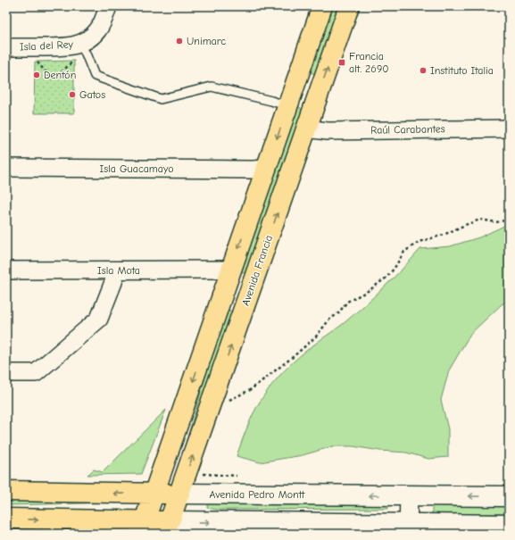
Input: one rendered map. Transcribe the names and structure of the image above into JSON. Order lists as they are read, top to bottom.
{
  "streets": {
    "main road": ["Avenida Francia", "Avenida Pedro Montt"],
    "street": [
      "Isla del Rey",
      "Raúl Carabantes",
      "Isla Guacamayo",
      "Isla Mota"
    ]
  },
  "crossings": [
    ["Raúl Carabantes", "Avenida Francia"],
    ["Avenida Francia", "Avenida Pedro Montt"]
  ],
  "places": {
    "other": [
      "Unimarc",
      "Instituto Italia",
      "Dentón",
      "Gatos"
    ],
    "transit": ["Francia alt. 2690"]
  }
}
